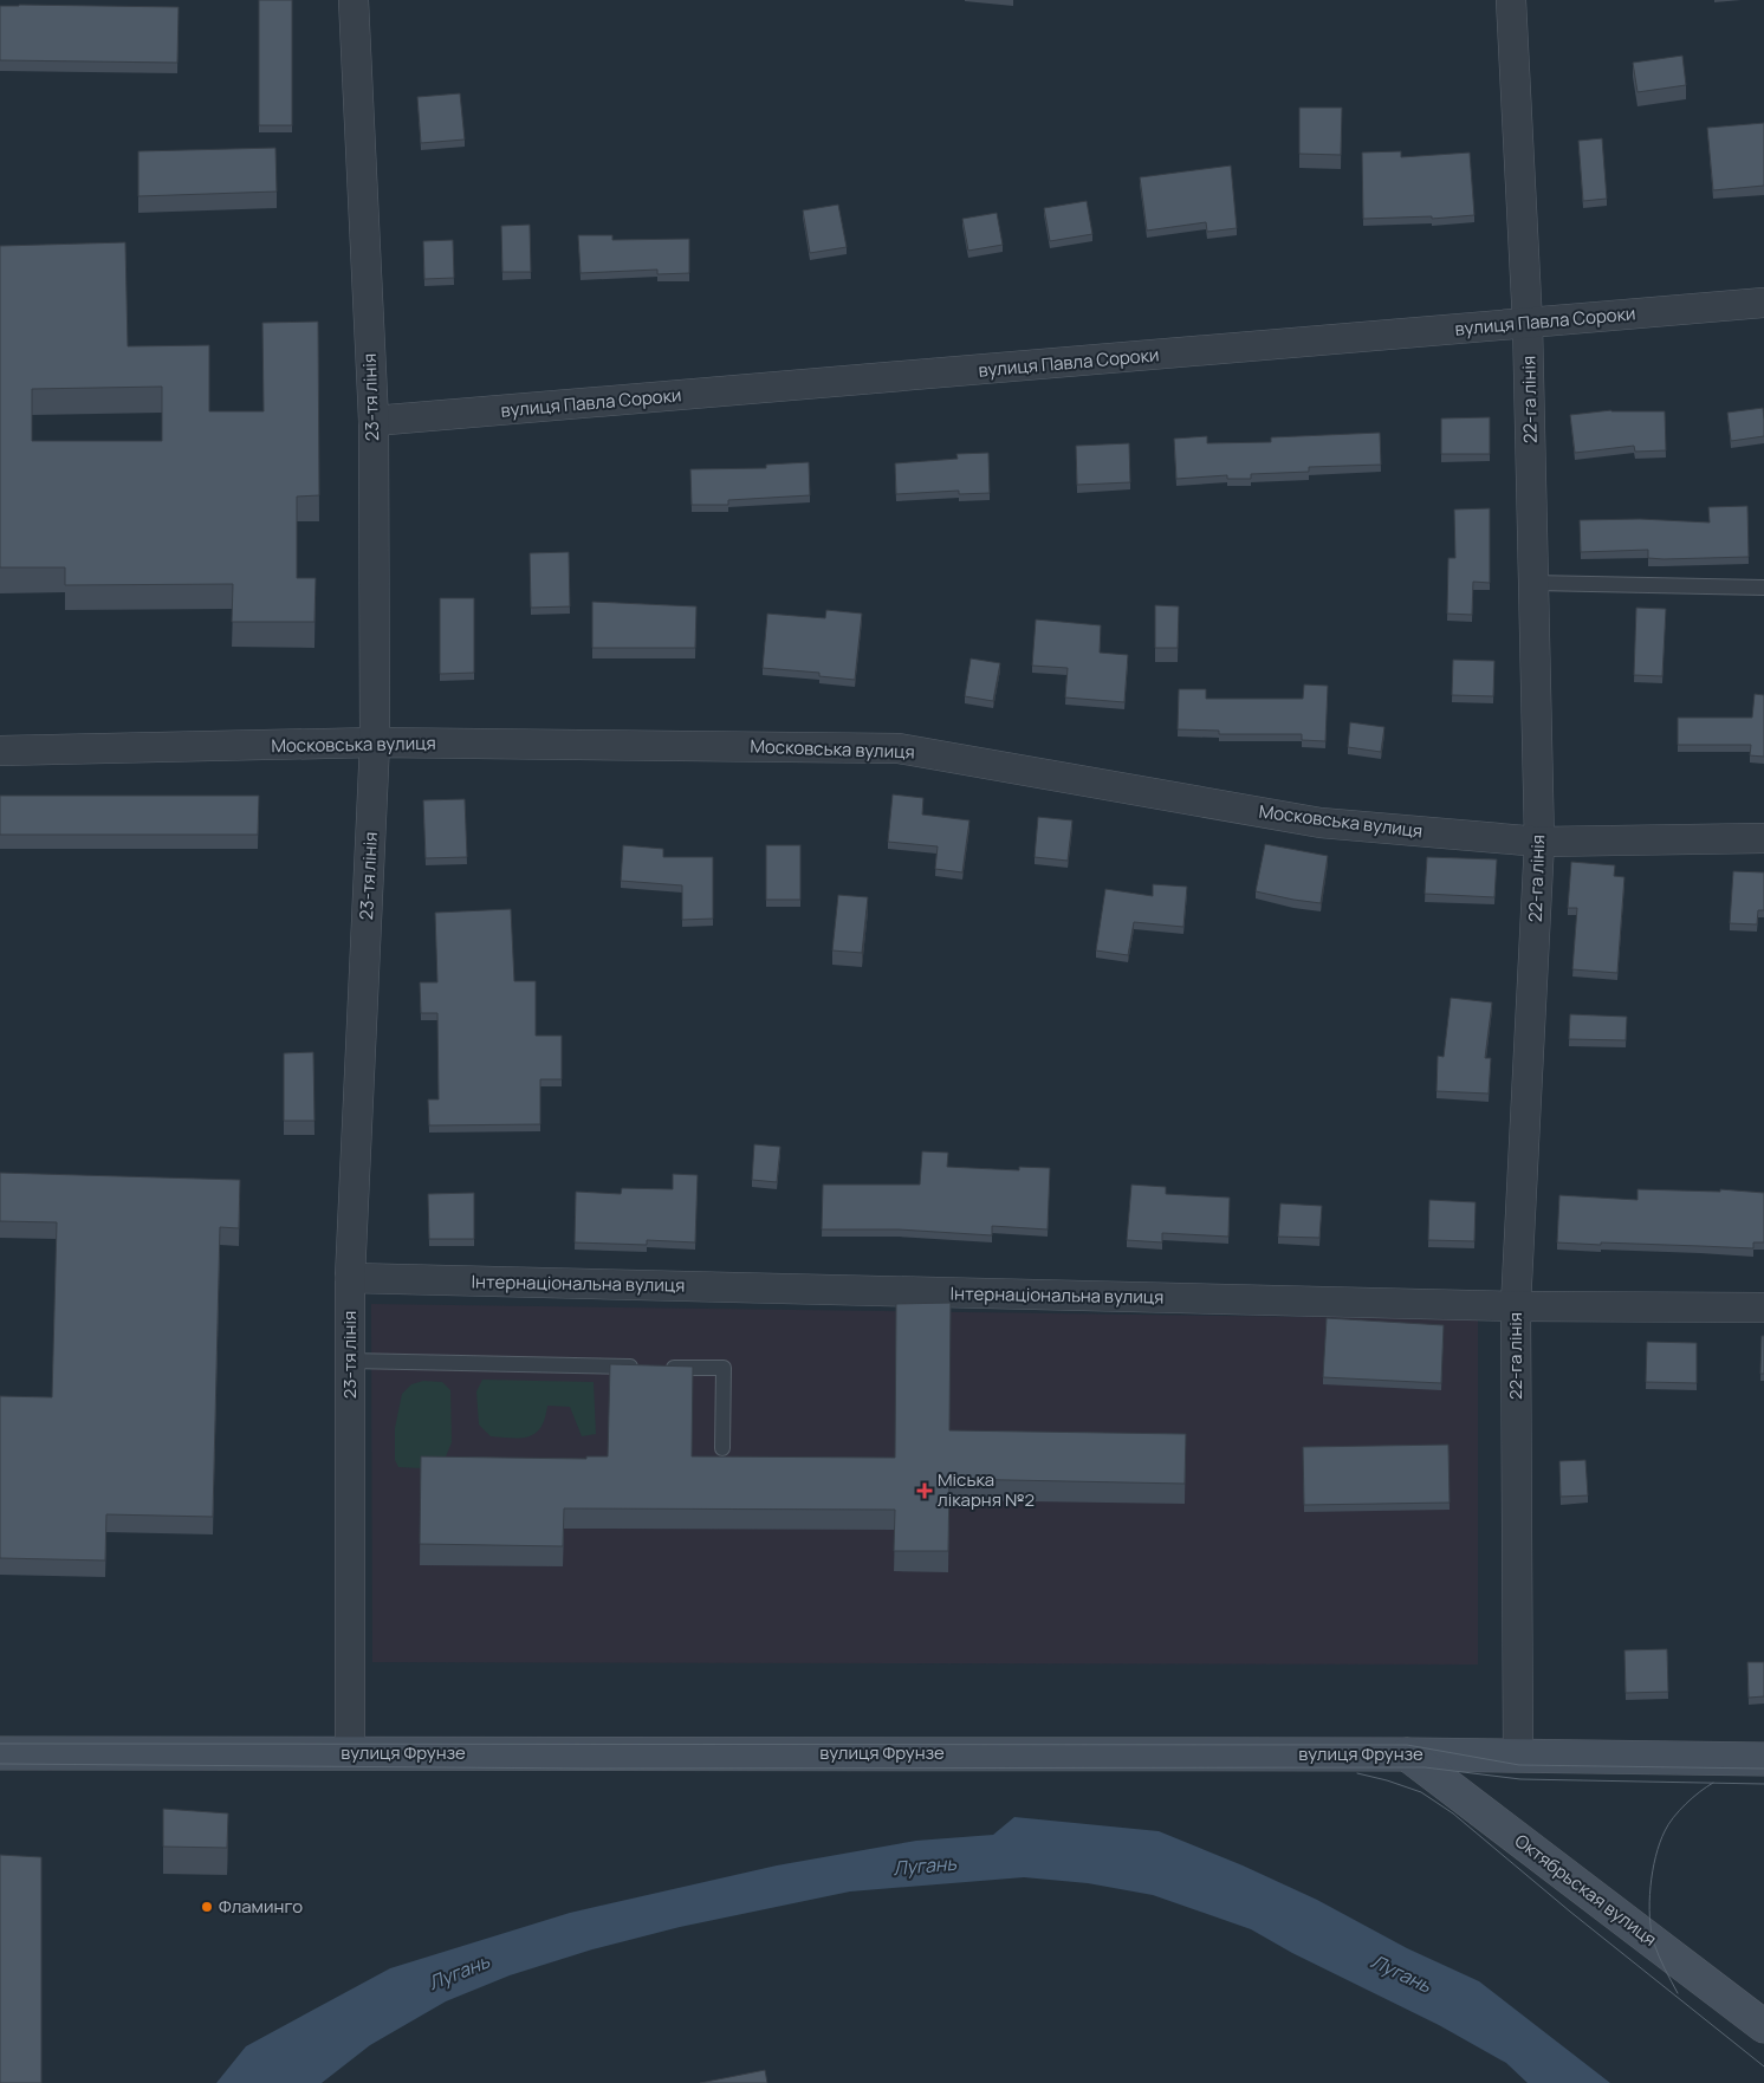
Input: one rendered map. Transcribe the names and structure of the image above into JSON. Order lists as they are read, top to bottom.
{
  "streets": {
    "street": [
      "вулиця Павла Сороки",
      "23-тя лінія",
      "22-га лінія",
      "Московська вулиця",
      "Інтернаціональна вулиця",
      "вулиця Фрунзе",
      "Октябрьская вулиця"
    ]
  },
  "crossings": [
    ["вулиця Павла Сороки", "23-тя лінія"],
    ["вулиця Павла Сороки", "22-га лінія"],
    ["23-тя лінія", "Московська вулиця"],
    ["23-тя лінія", "Інтернаціональна вулиця"],
    ["23-тя лінія", "вулиця Фрунзе"],
    ["22-га лінія", "Московська вулиця"],
    ["22-га лінія", "Інтернаціональна вулиця"],
    ["22-га лінія", "вулиця Фрунзе"],
    ["вулиця Фрунзе", "Октябрьская вулиця"]
  ],
  "water": ["Лугань"],
  "places": {
    "health": ["Міська лікарня №2"],
    "other": ["Фламинго"]
  }
}
